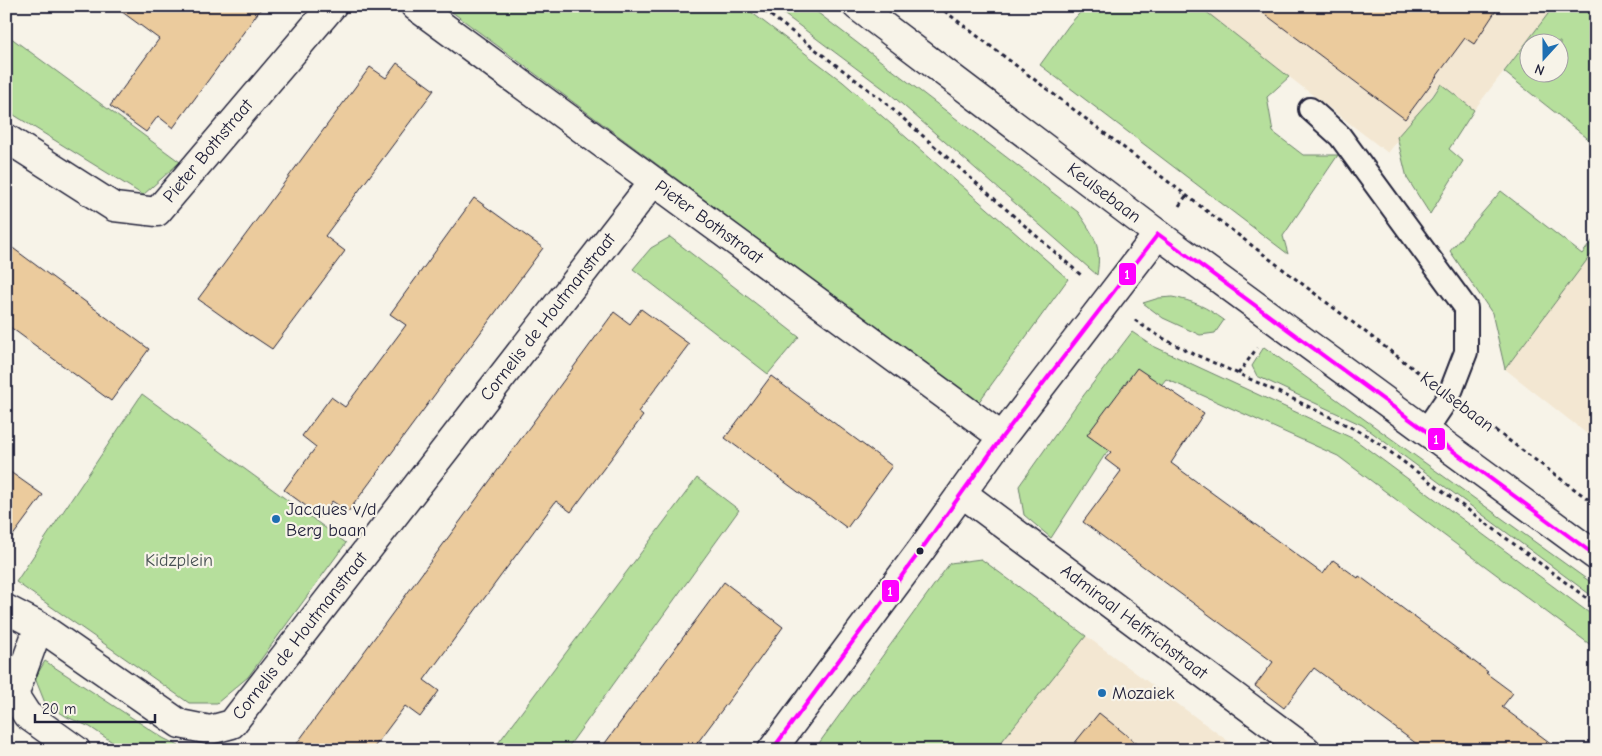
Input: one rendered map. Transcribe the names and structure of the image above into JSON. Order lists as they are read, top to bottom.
{
  "streets": {
    "street": [
      "Pieter Bothstraat",
      "Keulsebaan",
      "Cornelis de Houtmanstraat",
      "Admiraal Helfrichstraat"
    ]
  },
  "crossings": [
    ["Pieter Bothstraat", "Cornelis de Houtmanstraat"]
  ],
  "parks": ["Kidzplein"],
  "places": ["Jacques v/d Berg baan", "Mozaiek"],
  "lines": ["transit line 1"],
  "scale_bar": "20 m",
  "north": "bottom"
}
